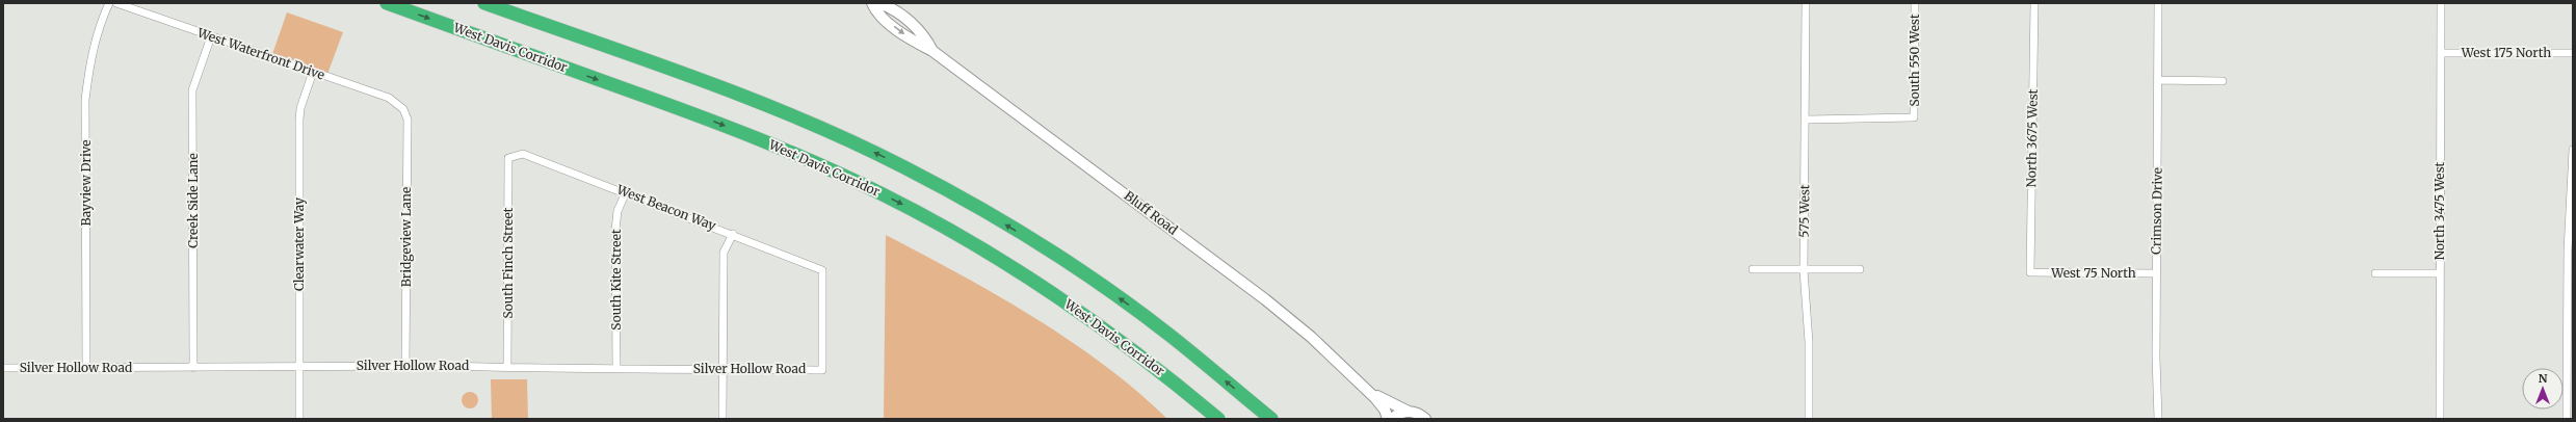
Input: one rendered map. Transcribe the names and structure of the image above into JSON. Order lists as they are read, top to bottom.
{
  "streets": {
    "highway": ["West Davis Corridor"],
    "main road": ["Bluff Road"],
    "street": [
      "West 175 North",
      "West Waterfront Drive",
      "South 550 West",
      "North 3675 West",
      "Bayview Drive",
      "Creek Side Lane",
      "West Beacon Way",
      "575 West",
      "Crimson Drive",
      "North 3475 West",
      "Bridgeview Lane",
      "Clearwater Way",
      "South Finch Street",
      "West 75 North",
      "South Kite Street",
      "Silver Hollow Road"
    ]
  },
  "crossings": [
    ["West 175 North", "North 3475 West"],
    ["West Waterfront Drive", "Creek Side Lane"],
    ["West Waterfront Drive", "Bridgeview Lane"],
    ["West Waterfront Drive", "Clearwater Way"],
    ["South 550 West", "575 West"],
    ["North 3675 West", "West 75 North"],
    ["Bayview Drive", "Silver Hollow Road"],
    ["Creek Side Lane", "Silver Hollow Road"],
    ["West Beacon Way", "South Finch Street"],
    ["West Beacon Way", "South Kite Street"],
    ["West Beacon Way", "Silver Hollow Road"],
    ["Crimson Drive", "West 75 North"],
    ["Bridgeview Lane", "Silver Hollow Road"],
    ["Clearwater Way", "Silver Hollow Road"],
    ["South Finch Street", "Silver Hollow Road"],
    ["South Kite Street", "Silver Hollow Road"]
  ],
  "north": "top"
}
